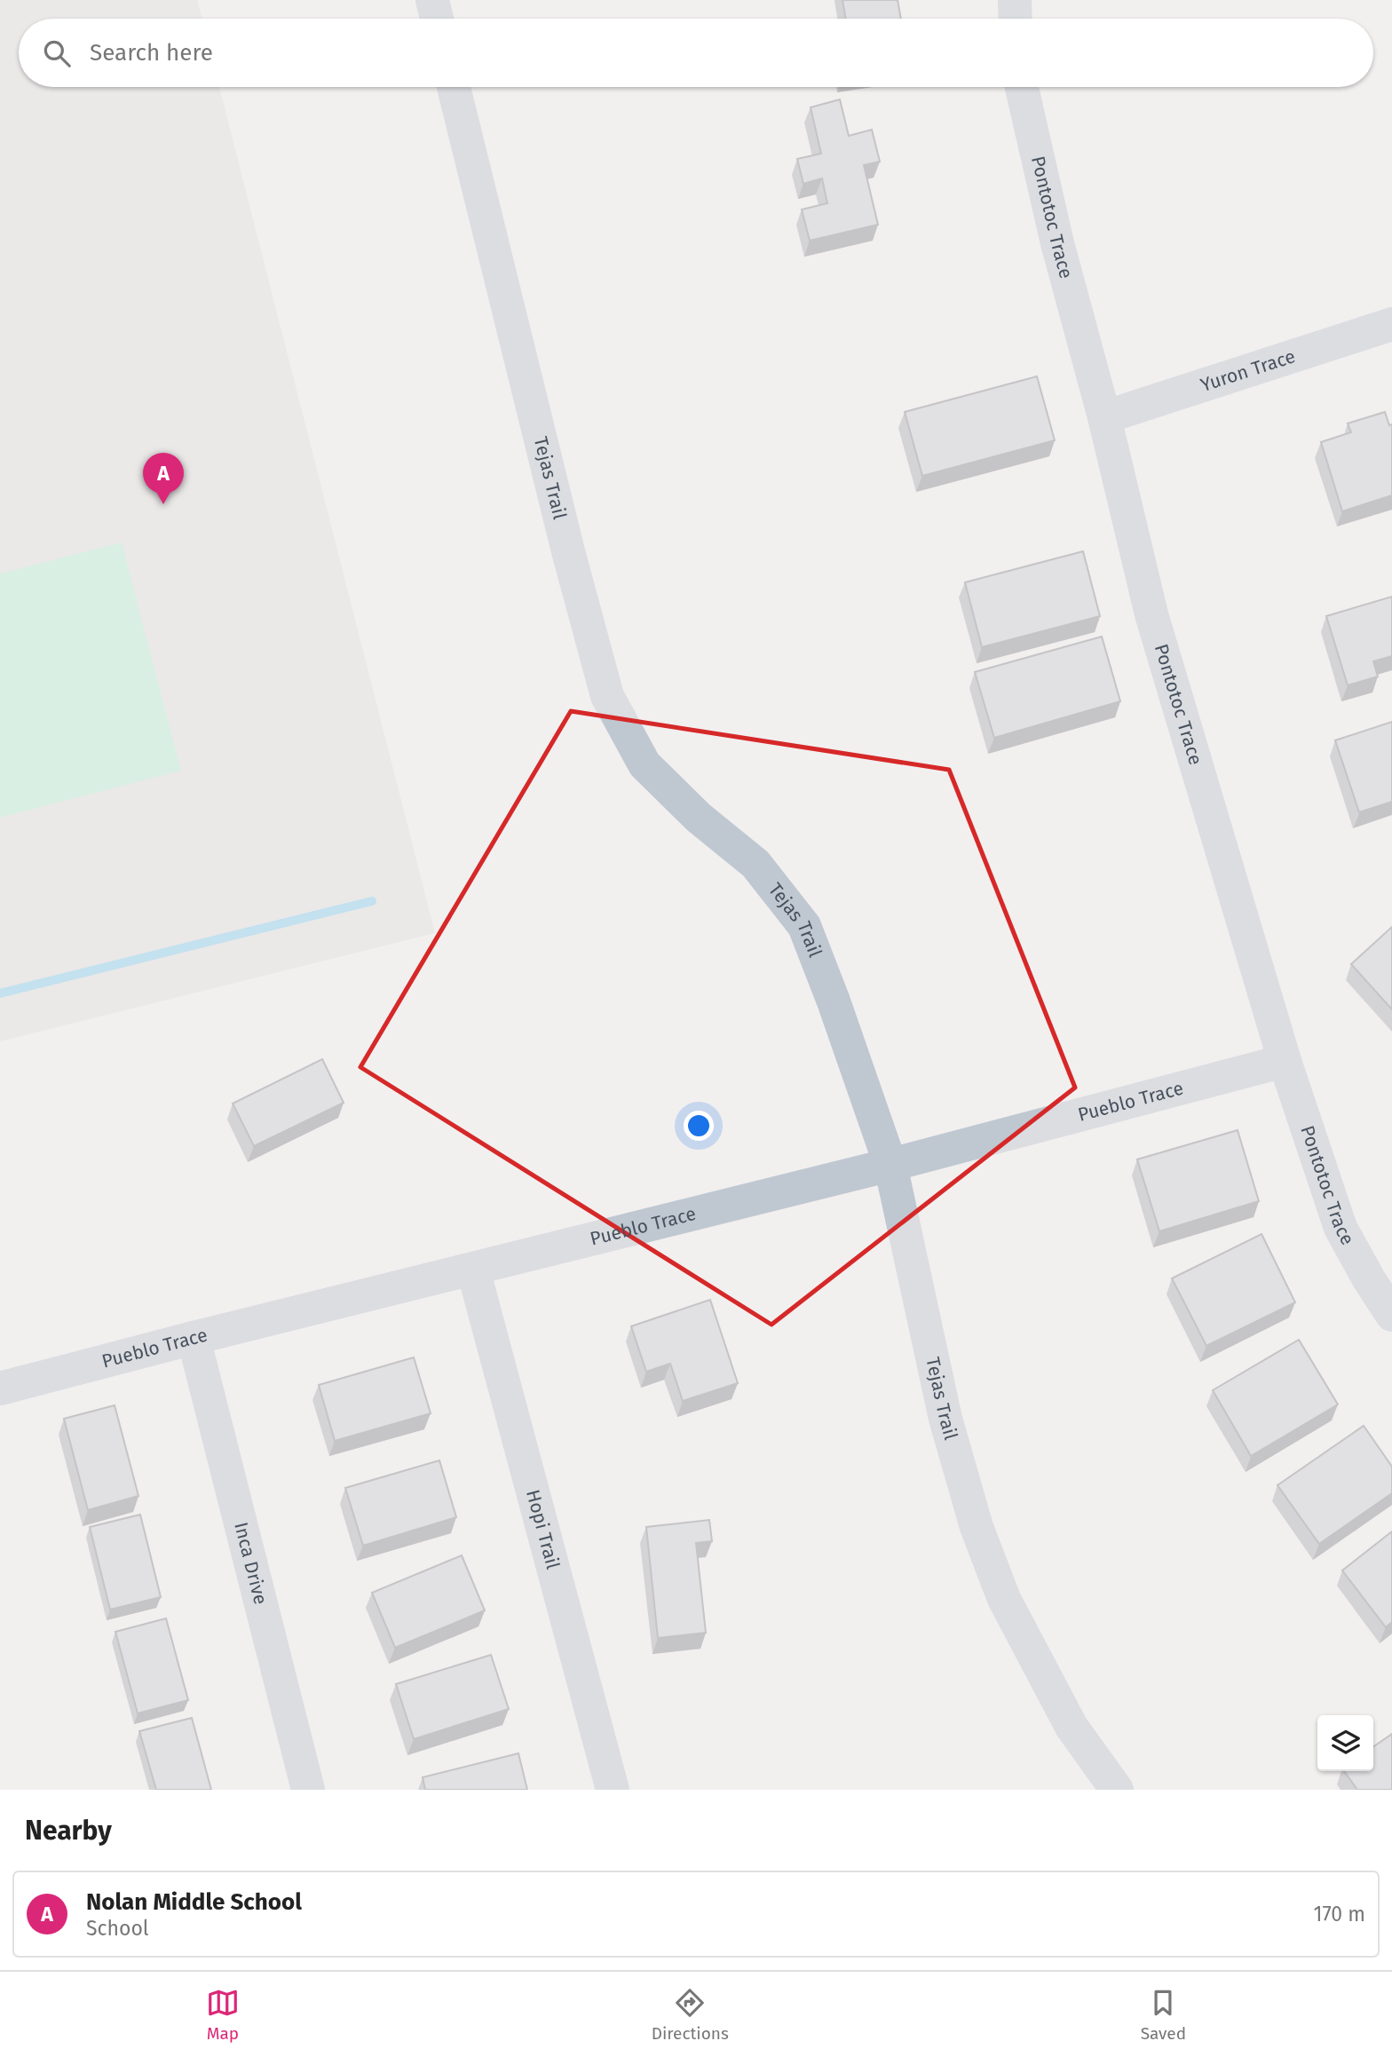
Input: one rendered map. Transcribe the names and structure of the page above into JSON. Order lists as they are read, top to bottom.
{
  "streets": {
    "street": [
      "Pontotoc Trace",
      "Yuron Trace",
      "Tejas Trail",
      "Pueblo Trace",
      "Hopi Trail",
      "Inca Drive"
    ]
  },
  "crossings": [
    ["Pontotoc Trace", "Yuron Trace"],
    ["Pontotoc Trace", "Pueblo Trace"],
    ["Tejas Trail", "Pueblo Trace"],
    ["Pueblo Trace", "Hopi Trail"],
    ["Pueblo Trace", "Inca Drive"]
  ],
  "page": {
    "search": "Search here",
    "pins": "A",
    "heading": "Nearby",
    "list": [
      {
        "mark": "A",
        "name": "Nolan Middle School",
        "note": "School",
        "value": "170 m"
      }
    ],
    "nav": ["Map", "Directions", "Saved"]
  }
}
